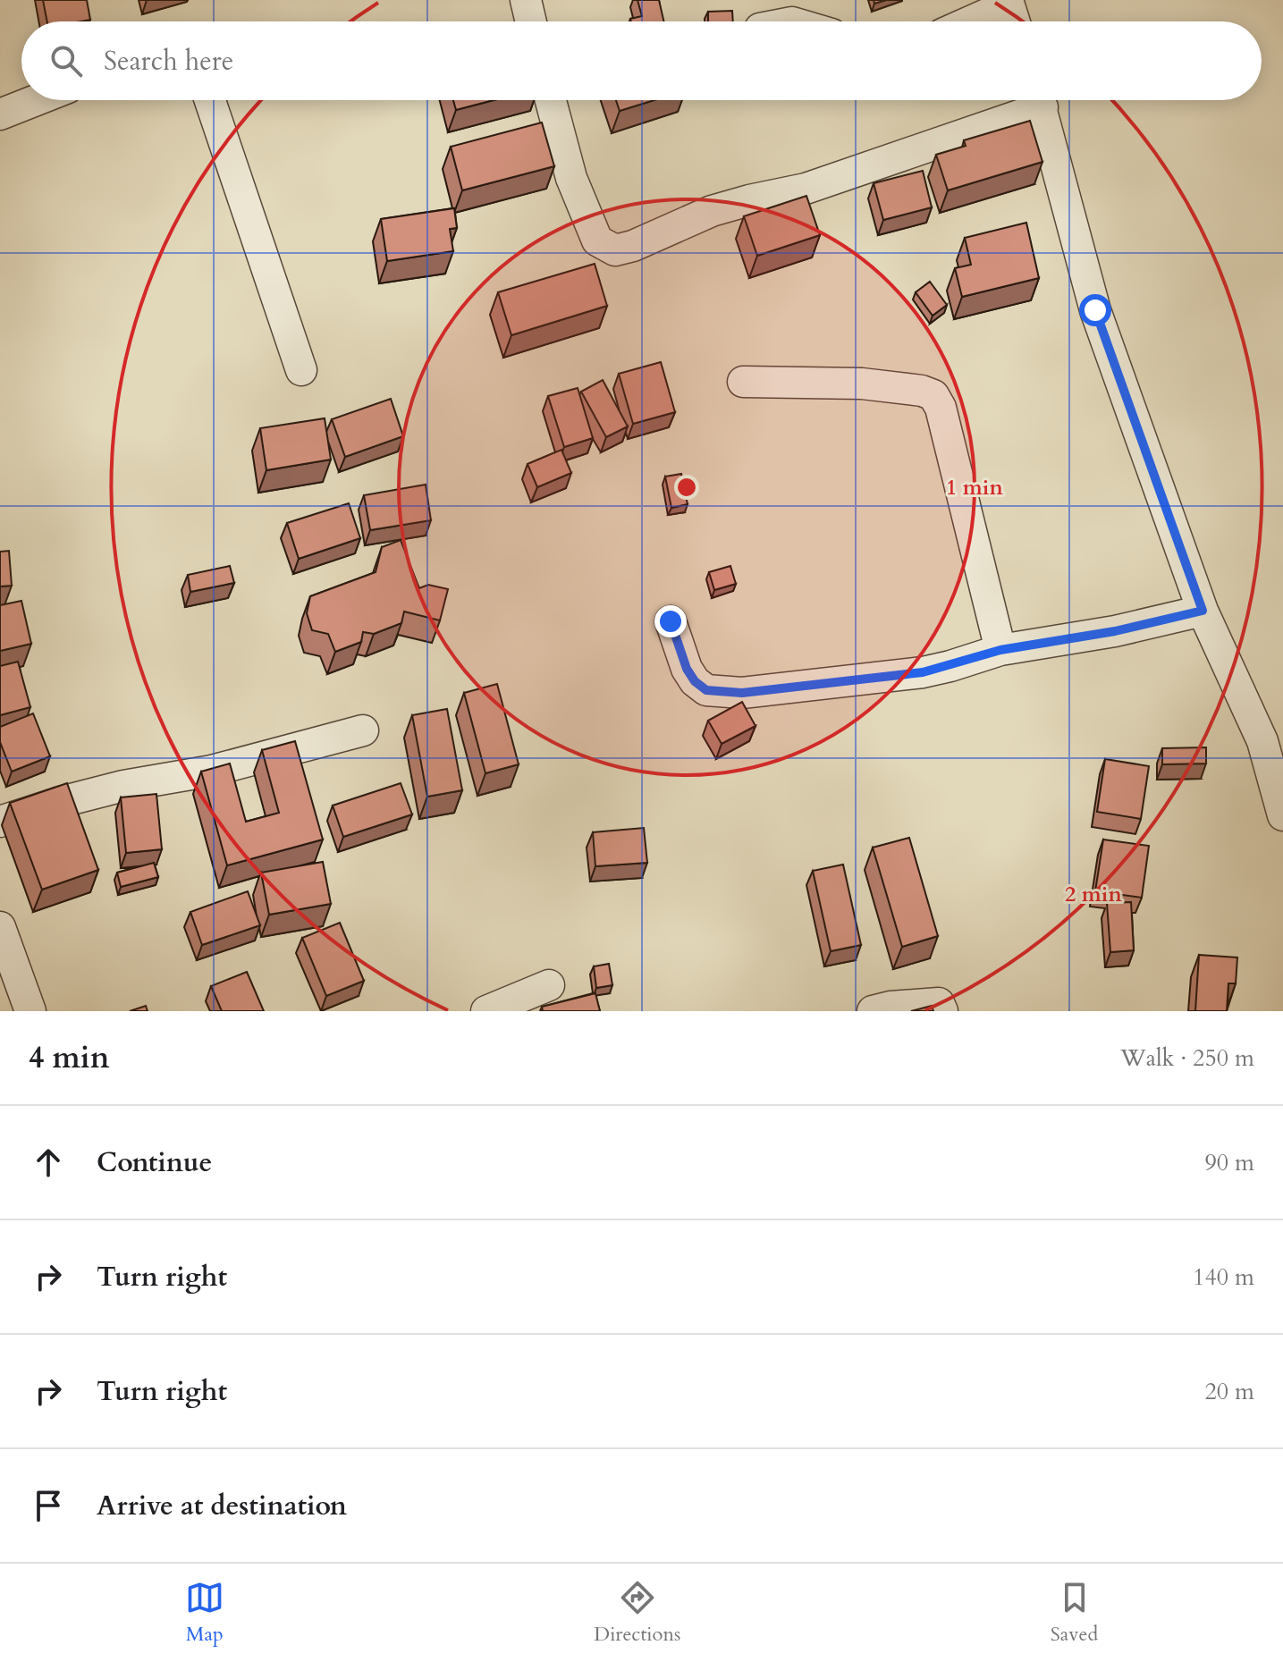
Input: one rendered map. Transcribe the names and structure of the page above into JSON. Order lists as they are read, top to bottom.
{
  "page": {
    "search": "Search here",
    "heading": ["4 min", "Walk · 250 m"],
    "list": [
      ["Continue", "90 m"],
      ["Turn right", "140 m"],
      ["Turn right", "20 m"],
      "Arrive at destination"
    ],
    "nav": ["Map", "Directions", "Saved"]
  },
  "rings": ["1 min", "2 min"]
}
